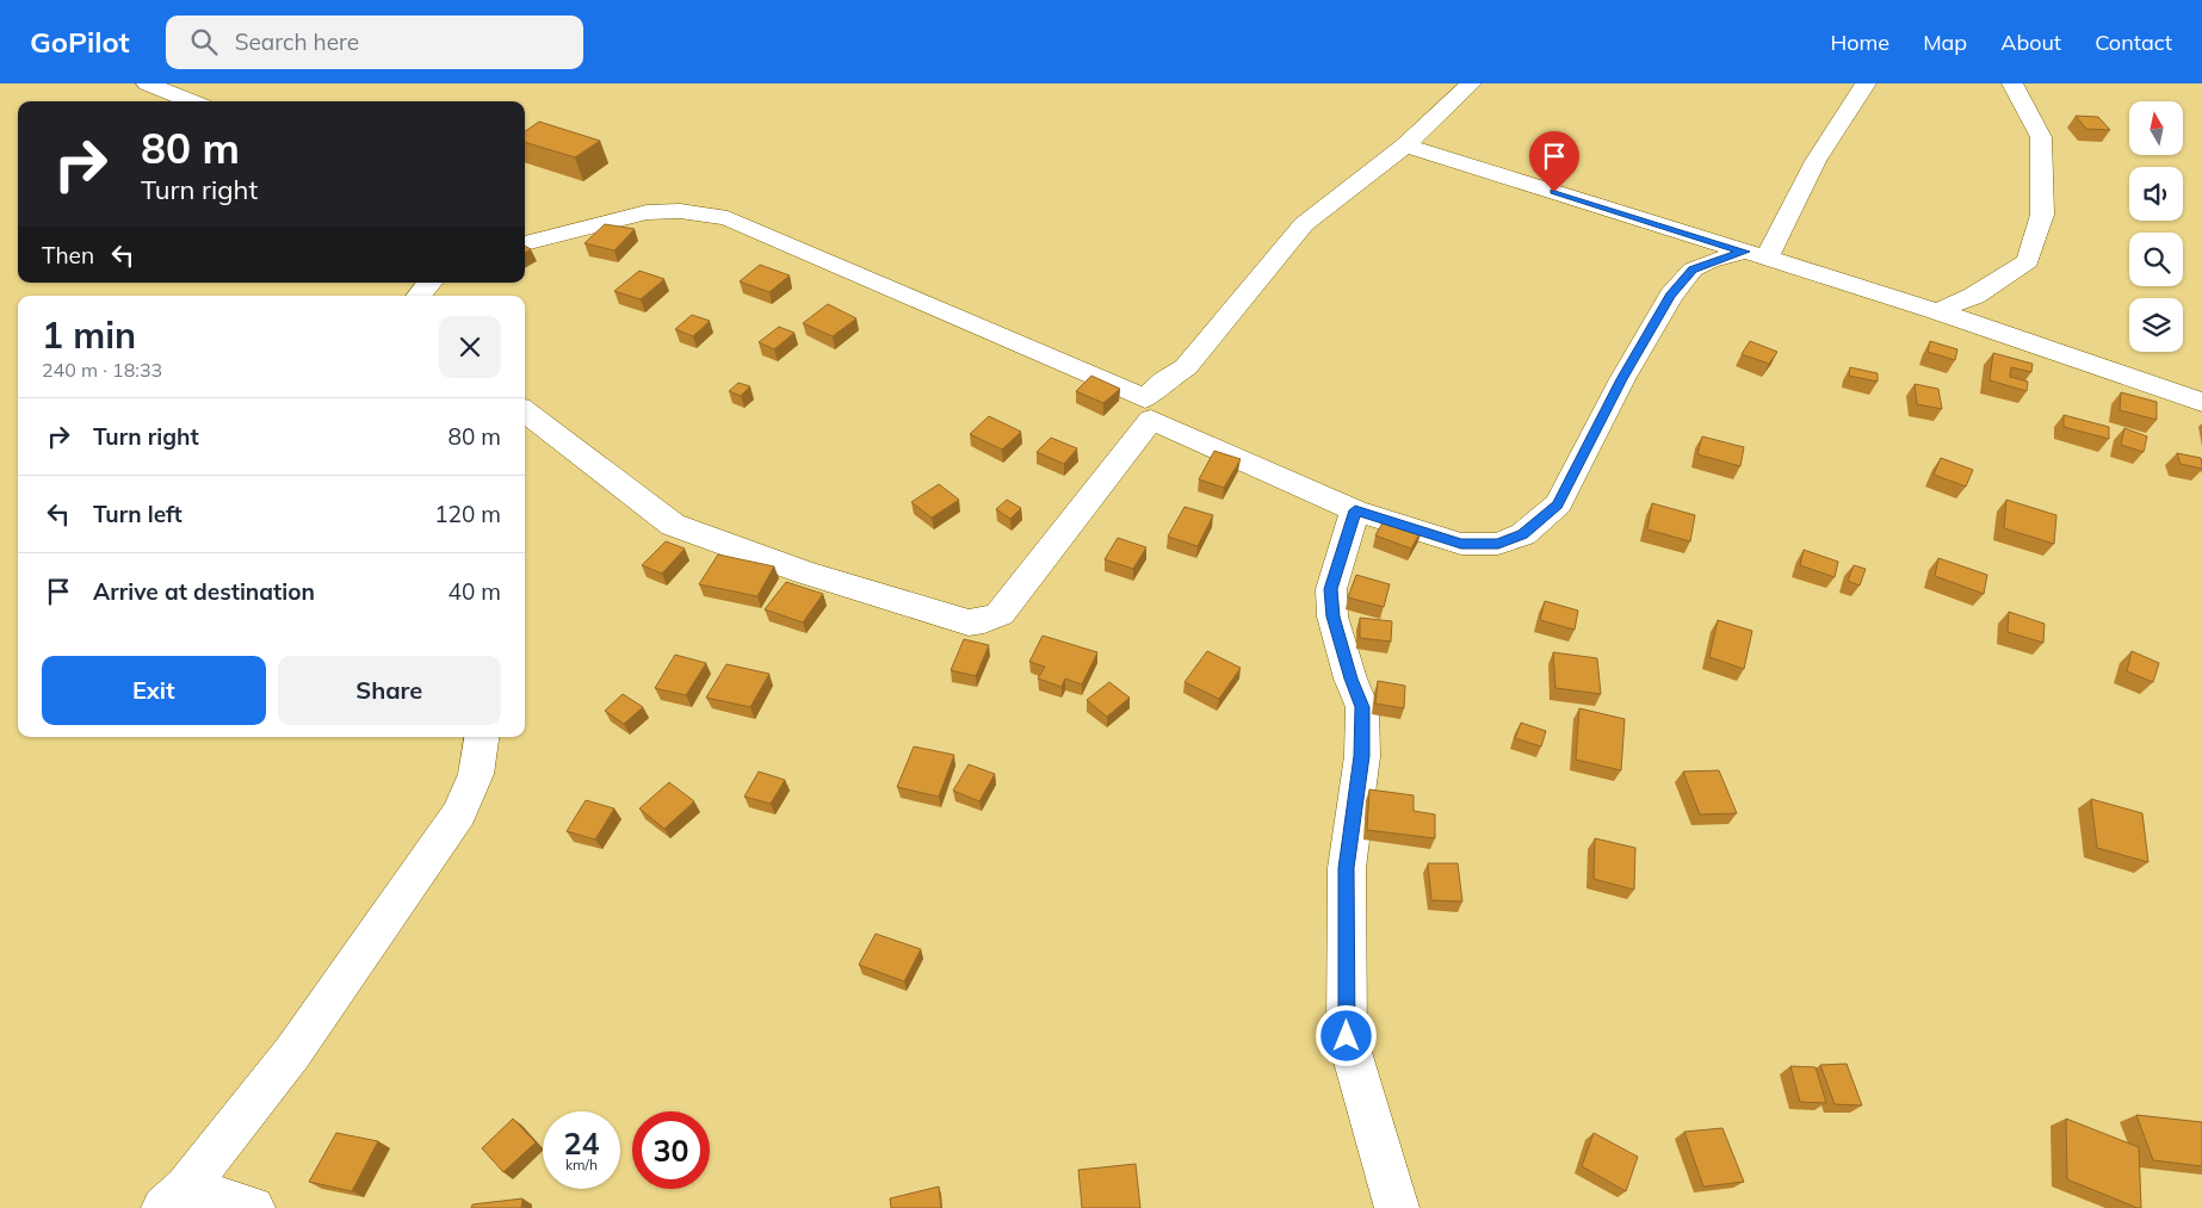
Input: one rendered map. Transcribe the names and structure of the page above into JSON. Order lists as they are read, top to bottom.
{
  "north": "top",
  "page": {
    "header": "GoPilot",
    "search": "Search here",
    "nav": [
      "Home",
      "Map",
      "About",
      "Contact"
    ],
    "turn": ["80 m", "Turn right"],
    "then": "Then",
    "heading": ["1 min", "240 m · 18:33"],
    "list": [
      {
        "name": "Turn right",
        "value": "80 m"
      },
      {
        "name": "Turn left",
        "value": "120 m"
      },
      {
        "name": "Arrive at destination",
        "value": "40 m"
      }
    ],
    "buttons": ["Exit", "Share"],
    "speed": "24 km/h",
    "limit": "30"
  }
}
